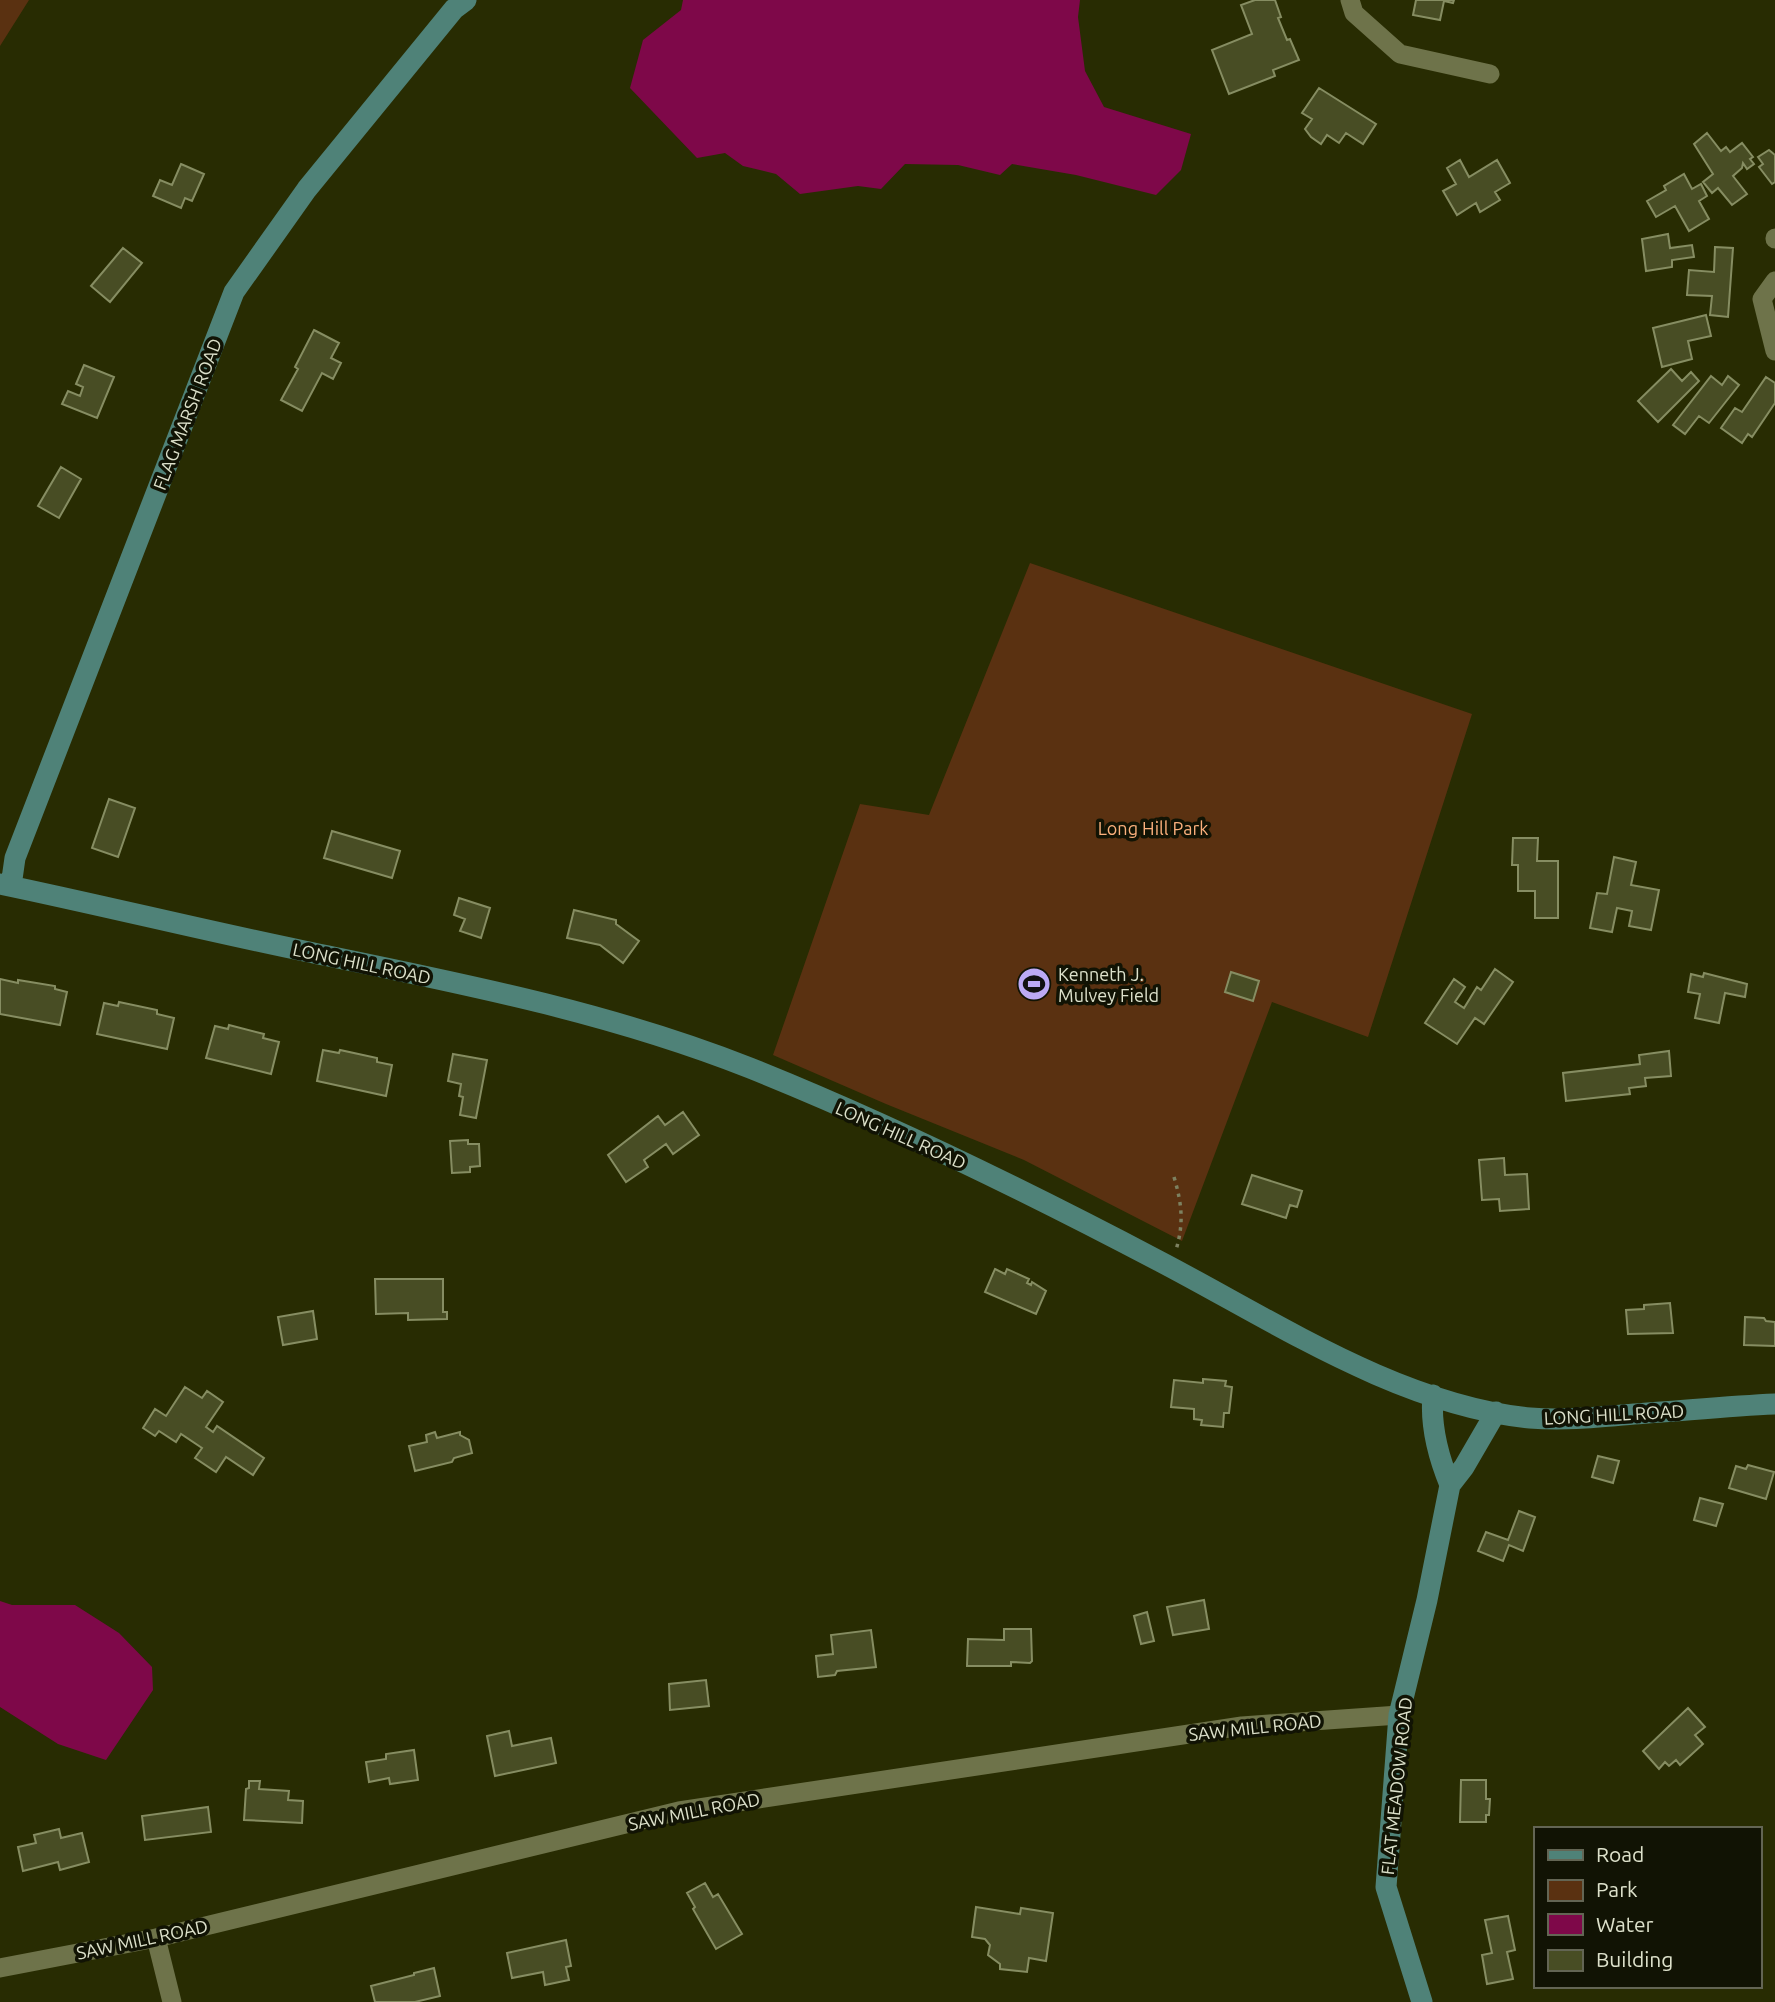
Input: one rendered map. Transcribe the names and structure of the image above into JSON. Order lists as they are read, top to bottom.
{
  "streets": {
    "street": [
      "FLAG MARSH ROAD",
      "LONG HILL ROAD",
      "SAW MILL ROAD",
      "FLAT MEADOW ROAD"
    ]
  },
  "crossings": [
    ["FLAG MARSH ROAD", "LONG HILL ROAD"],
    ["LONG HILL ROAD", "FLAT MEADOW ROAD"],
    ["SAW MILL ROAD", "FLAT MEADOW ROAD"]
  ],
  "parks": ["Long Hill Park"],
  "places": {
    "sports": ["Kenneth J. Mulvey Field"]
  },
  "legend": [
    "Road",
    "Park",
    "Water",
    "Building"
  ]
}
